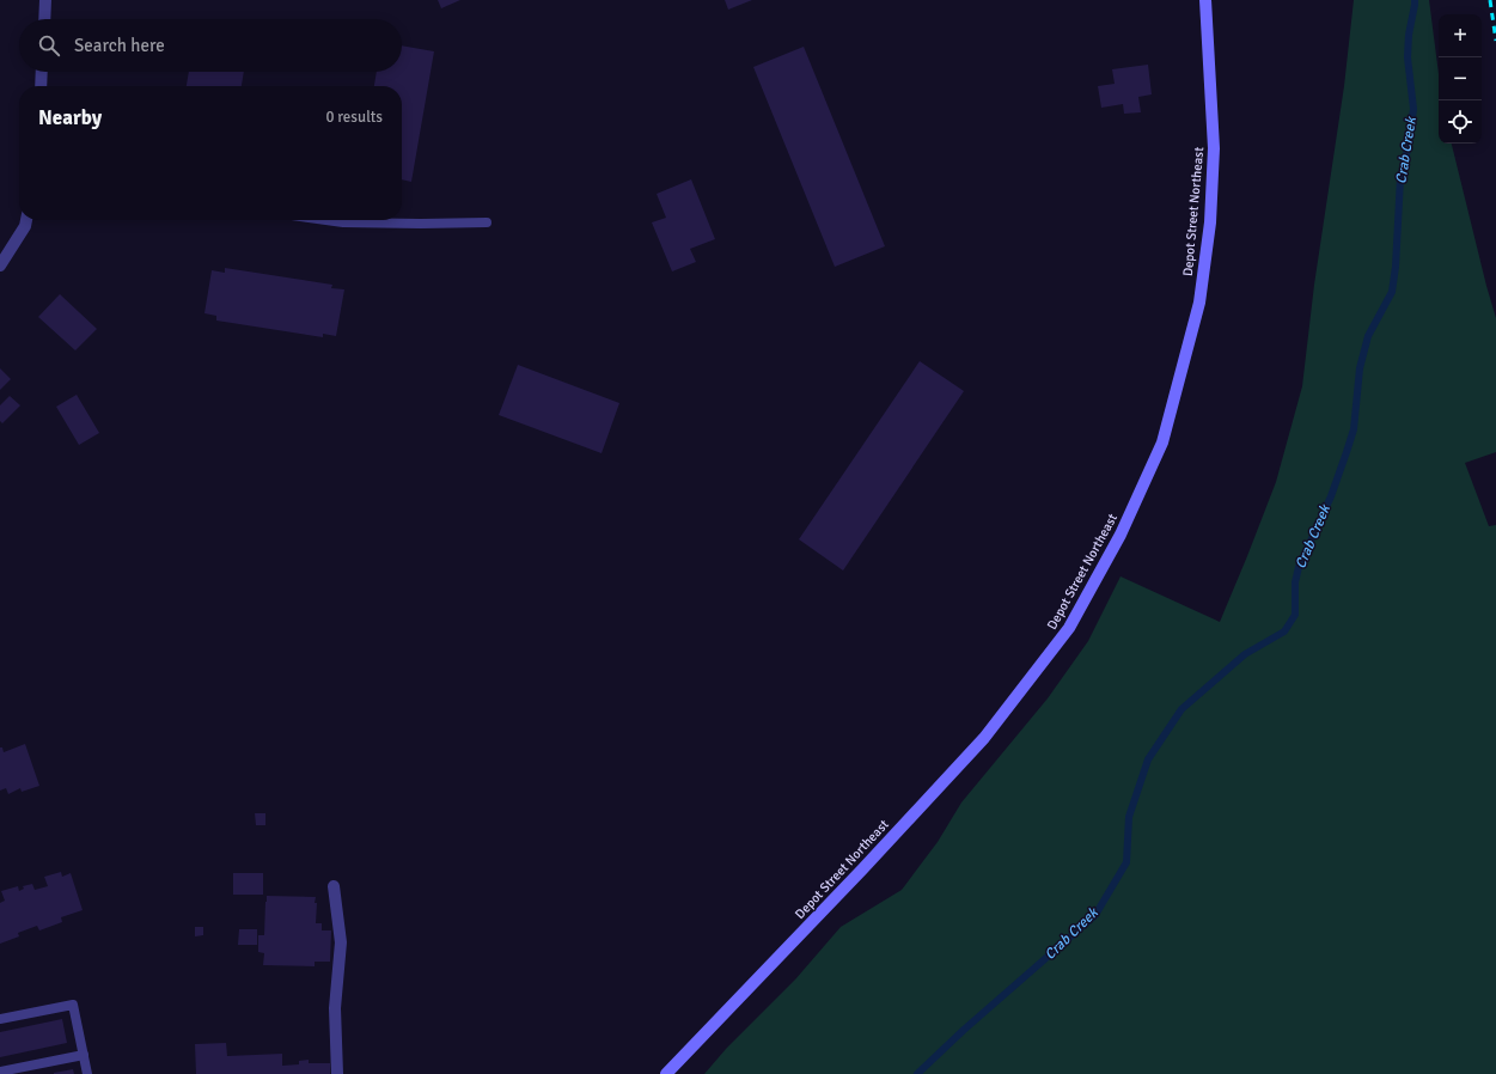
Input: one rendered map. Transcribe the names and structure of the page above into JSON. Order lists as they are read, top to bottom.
{
  "streets": {
    "main road": ["Depot Street Northeast"]
  },
  "water": ["Crab Creek"],
  "page": {
    "map_buttons": ["+", "−"],
    "search": "Search here",
    "heading": ["Nearby", "0 results"]
  }
}
